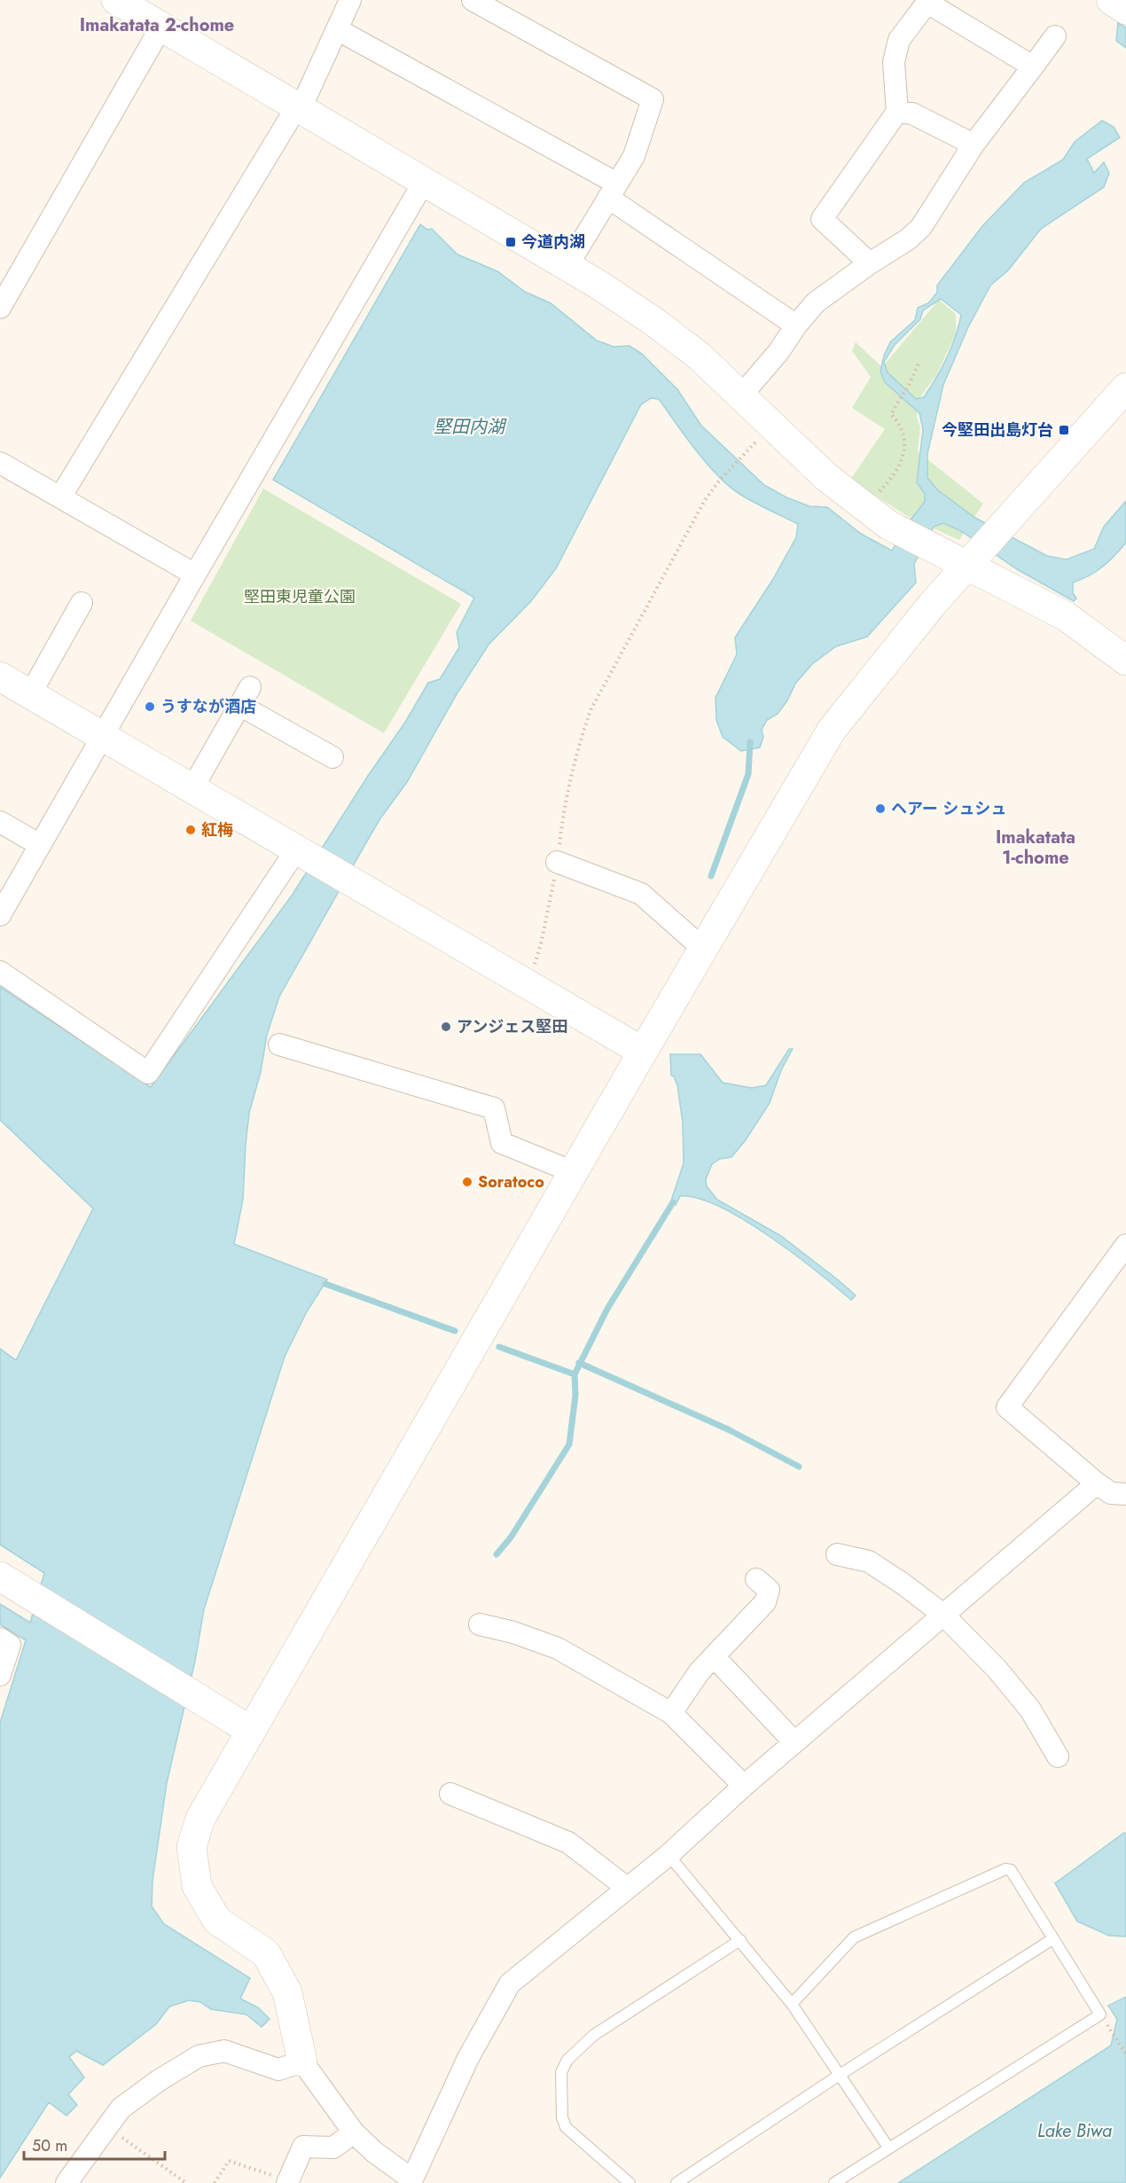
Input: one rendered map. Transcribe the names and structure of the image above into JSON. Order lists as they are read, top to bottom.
{
  "districts": ["Imakatata 2-chome", "Imakatata 1-chome"],
  "water": ["堅田内湖", "Lake Biwa"],
  "parks": ["堅田東児童公園"],
  "places": {
    "transit": ["今道内湖", "今堅田出島灯台"],
    "other": [
      "うすなが酒店",
      "ヘアー シュシュ",
      "紅梅",
      "アンジェス堅田",
      "Soratoco"
    ]
  },
  "scale_bar": "50 m"
}
